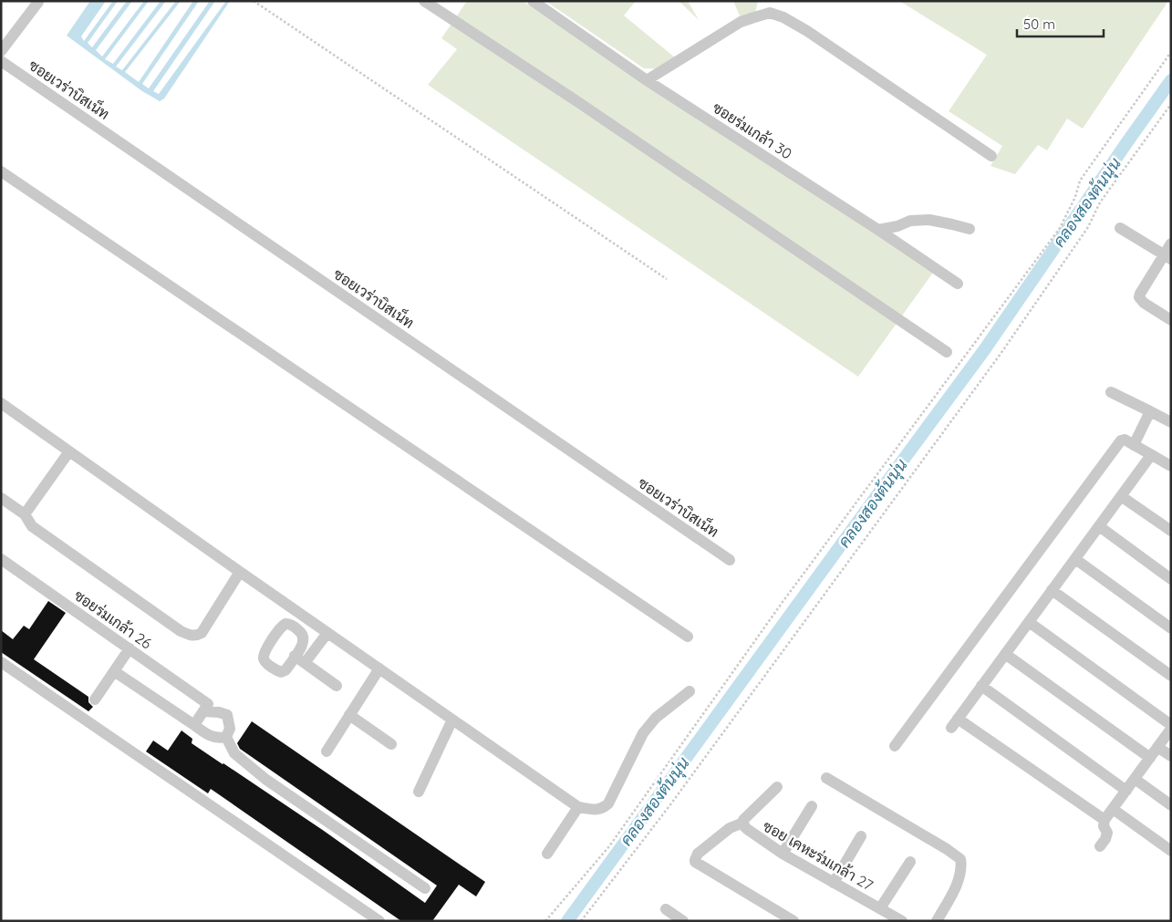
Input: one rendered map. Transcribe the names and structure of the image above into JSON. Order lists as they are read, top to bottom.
{
  "streets": {
    "street": [
      "ซอยเวร่าบิสเน็ท",
      "ซอยร่มเกล้า 30",
      "ซอยร่มเกล้า 26",
      "ซอย เคหะร่มเกล้า 27"
    ]
  },
  "water": ["คลองสองต้นนุ่น"],
  "scale_bar": "50 m"
}
